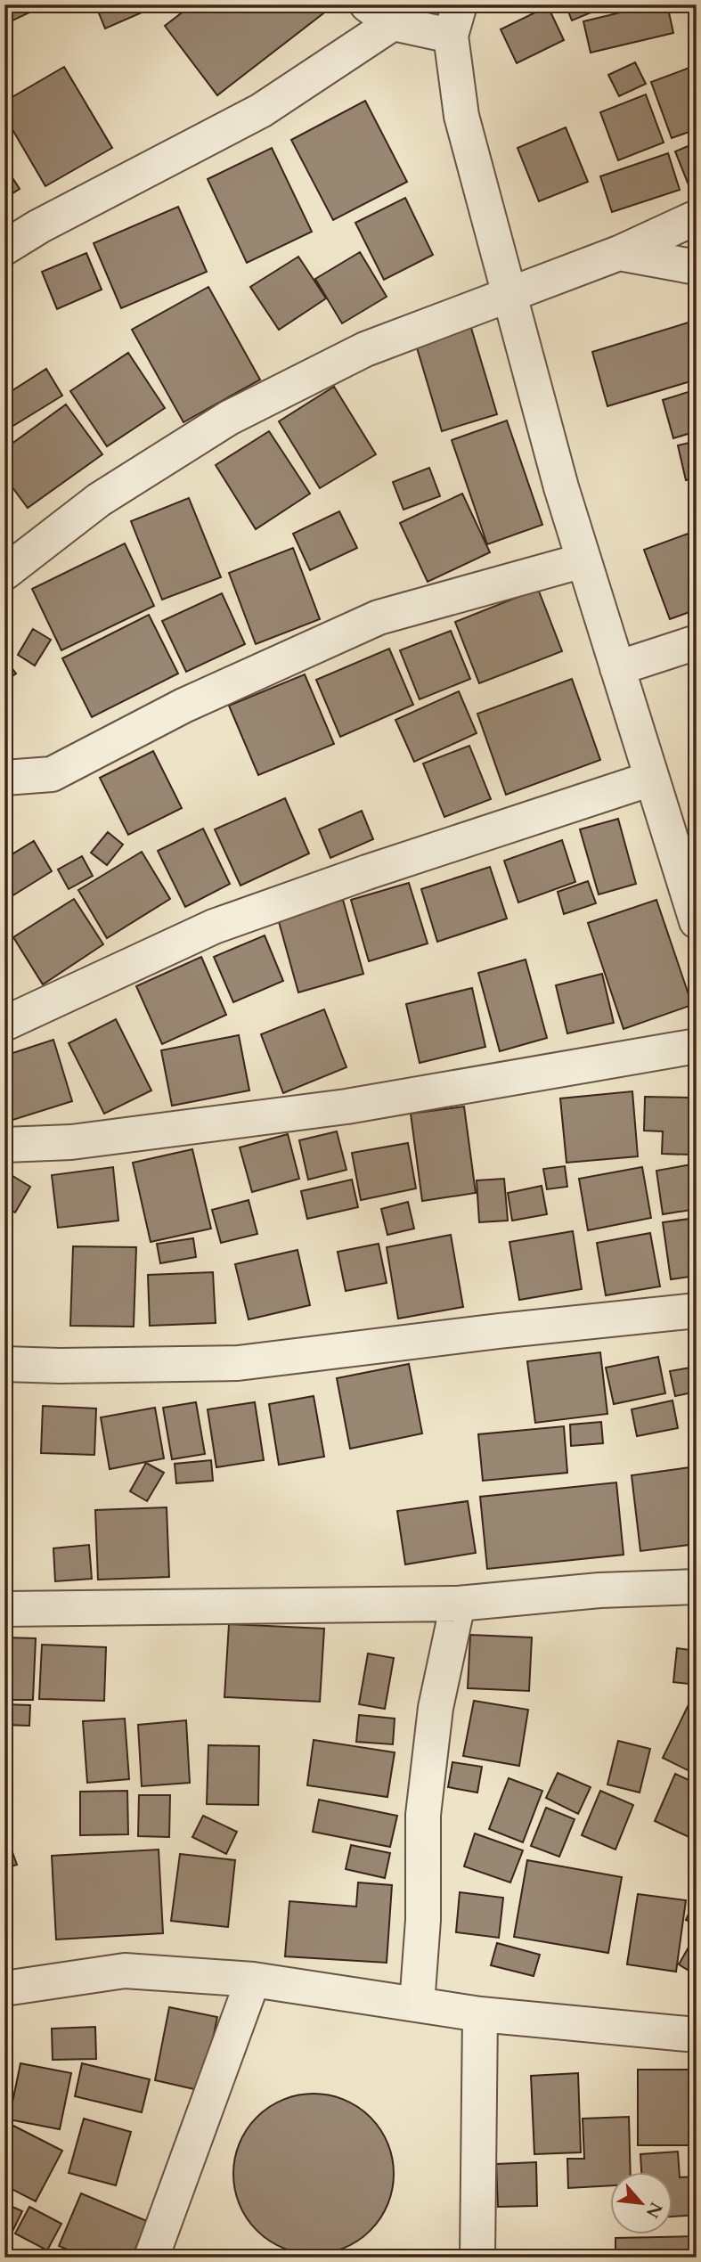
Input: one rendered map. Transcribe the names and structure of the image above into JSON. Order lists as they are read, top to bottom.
{
  "north": "bottom right"
}
